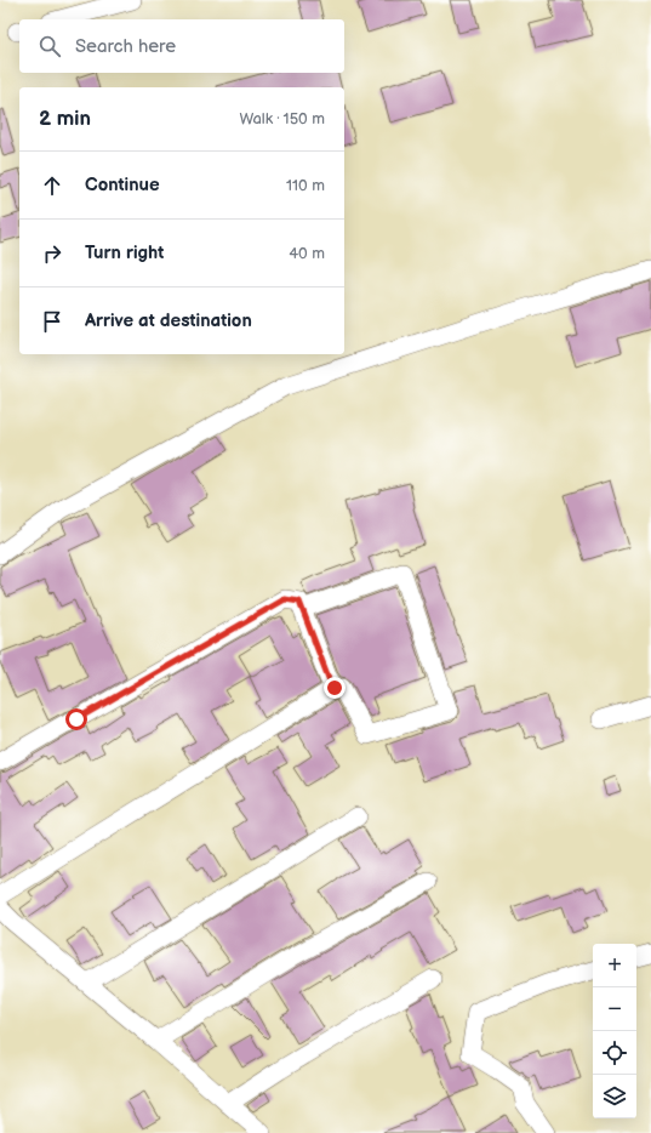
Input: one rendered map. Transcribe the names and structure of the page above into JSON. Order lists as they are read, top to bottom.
{
  "page": {
    "search": "Search here",
    "heading": ["2 min", "Walk · 150 m"],
    "list": [
      ["Continue", "110 m"],
      ["Turn right", "40 m"],
      "Arrive at destination"
    ],
    "map_buttons": ["+", "−"]
  }
}
